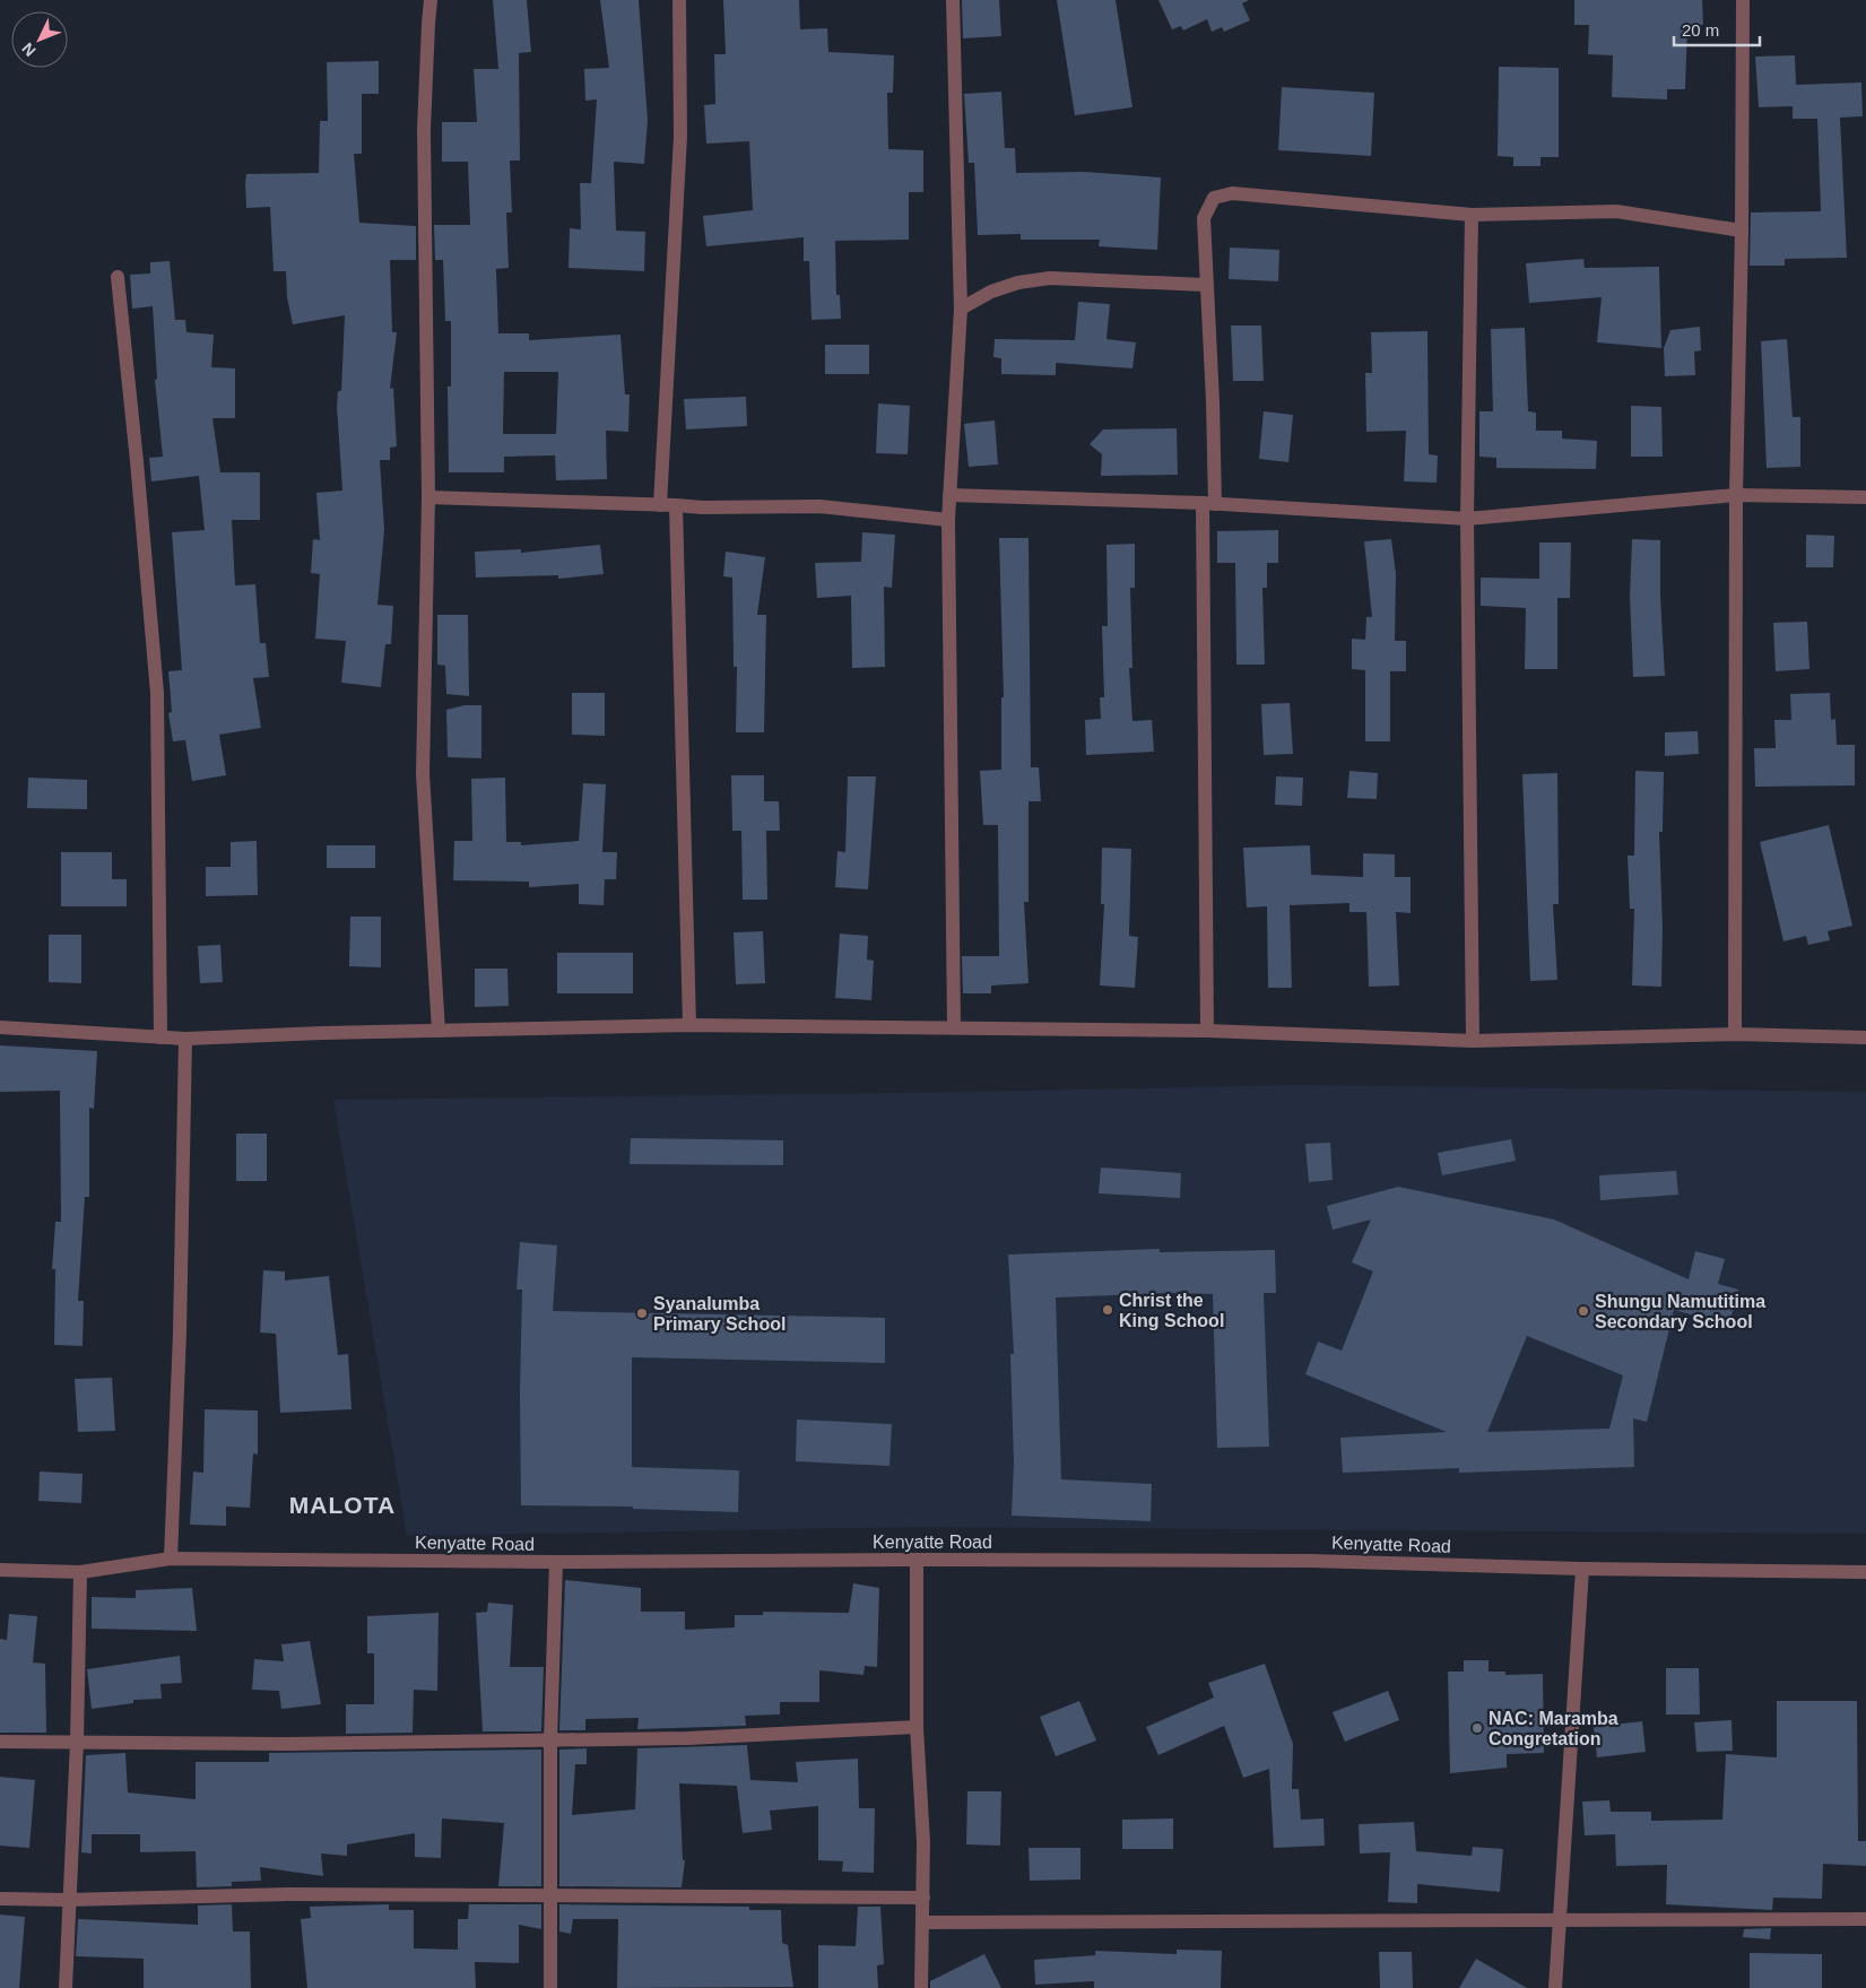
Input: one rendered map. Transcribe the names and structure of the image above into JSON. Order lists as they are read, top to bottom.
{
  "streets": {
    "street": ["Kenyatte Road"]
  },
  "districts": ["MALOTA"],
  "places": [
    "Christ the King School",
    "Shungu Namutitima Secondary School",
    "Syanalumba Primary School",
    "NAC: Maramba Congretation"
  ],
  "scale_bar": "20 m",
  "north": "bottom left"
}
